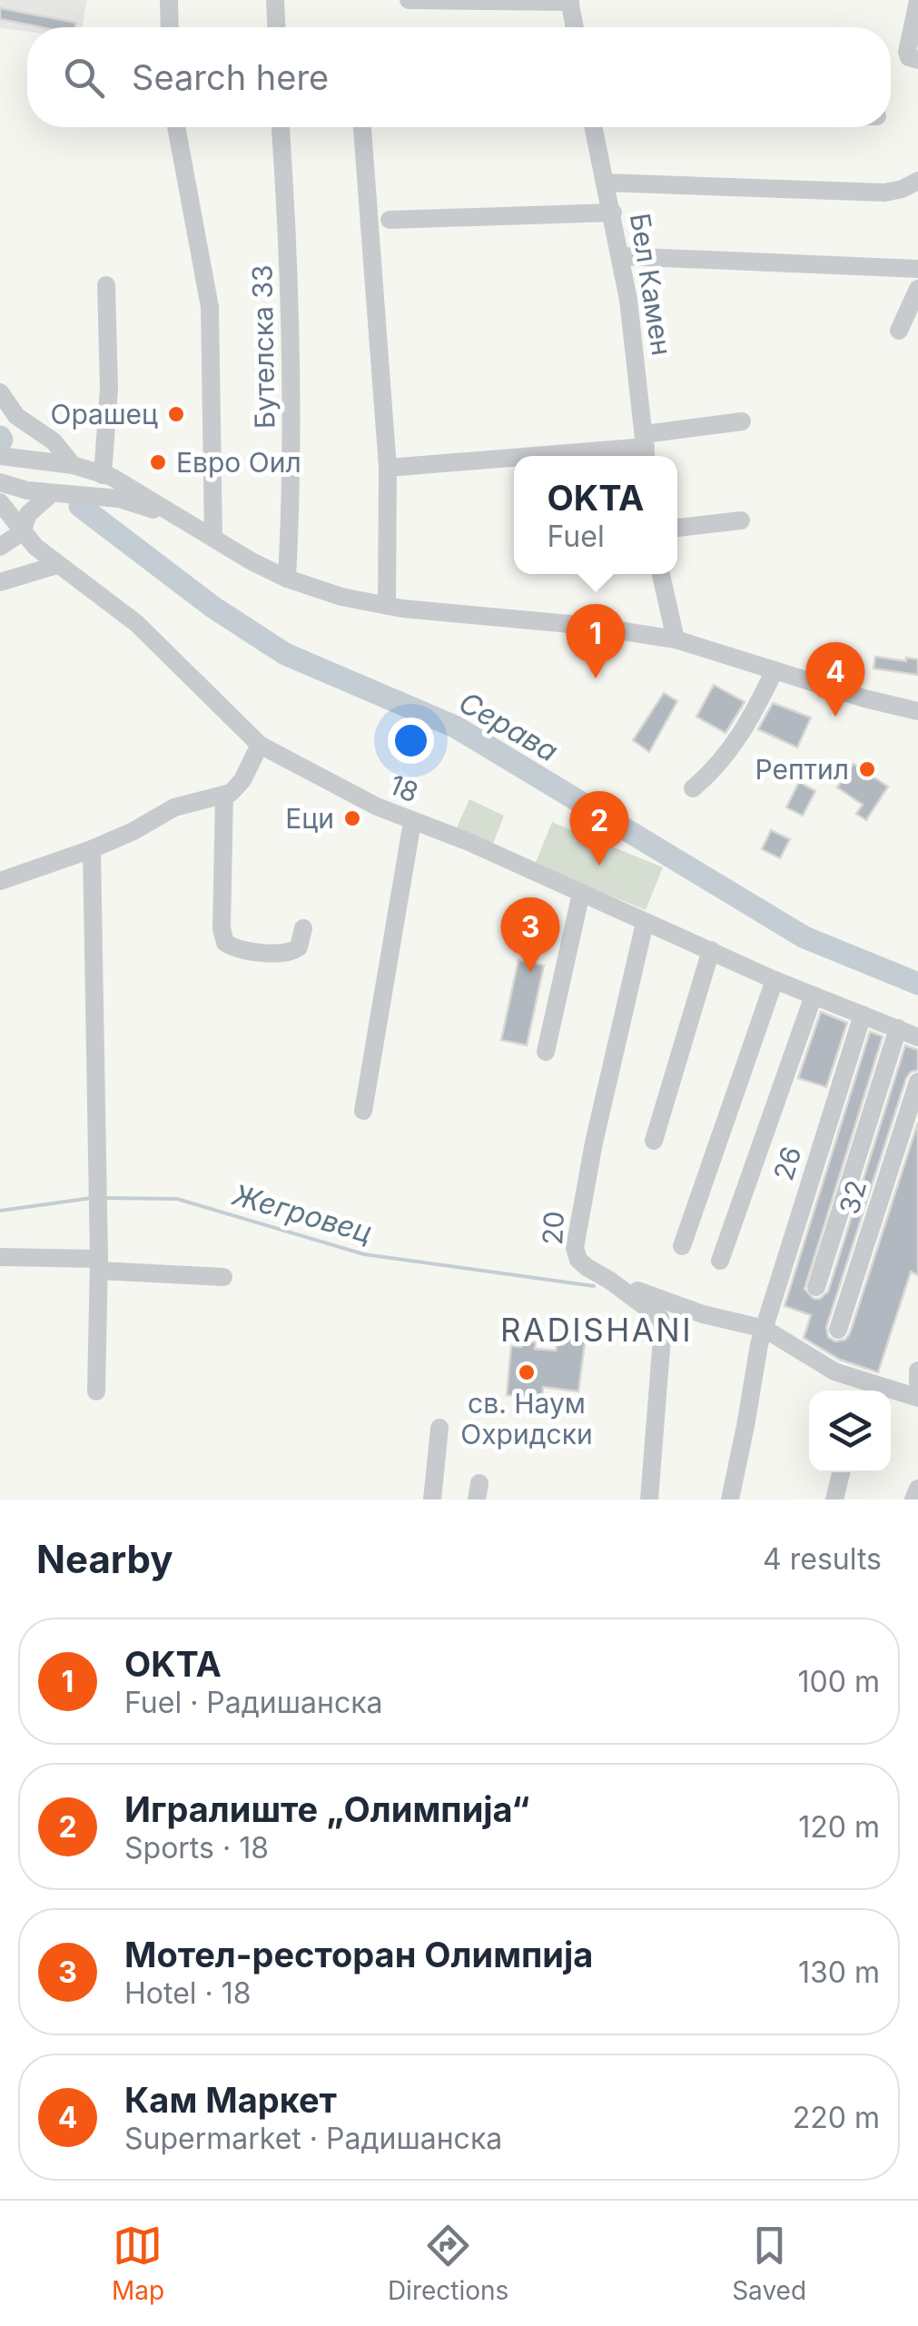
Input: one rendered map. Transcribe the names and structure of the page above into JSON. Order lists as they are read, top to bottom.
{
  "streets": {
    "street": [
      "Бел Камен",
      "Бутелска 33",
      "18",
      "26",
      "32",
      "20"
    ]
  },
  "crossings": [
    ["18", "26"],
    ["18", "20"]
  ],
  "districts": ["RADISHANI"],
  "water": ["Серава", "Жегровец"],
  "places": [
    "Орашец",
    "Евро Оил",
    "Рептил",
    "Еци",
    "св. Наум Охридски"
  ],
  "page": {
    "search": "Search here",
    "popup": ["OKTA", "Fuel"],
    "pins": [
      "1",
      "4",
      "2",
      "3"
    ],
    "heading": ["Nearby", "4 results"],
    "list": [
      {
        "mark": "1",
        "name": "OKTA",
        "note": "Fuel · Радишанска",
        "value": "100 m"
      },
      {
        "mark": "2",
        "name": "Игралиште „Олимпија“",
        "note": "Sports · 18",
        "value": "120 m"
      },
      {
        "mark": "3",
        "name": "Мотел-ресторан Олимпија",
        "note": "Hotel · 18",
        "value": "130 m"
      },
      {
        "mark": "4",
        "name": "Кам Маркет",
        "note": "Supermarket · Радишанска",
        "value": "220 m"
      }
    ],
    "nav": ["Map", "Directions", "Saved"]
  }
}
